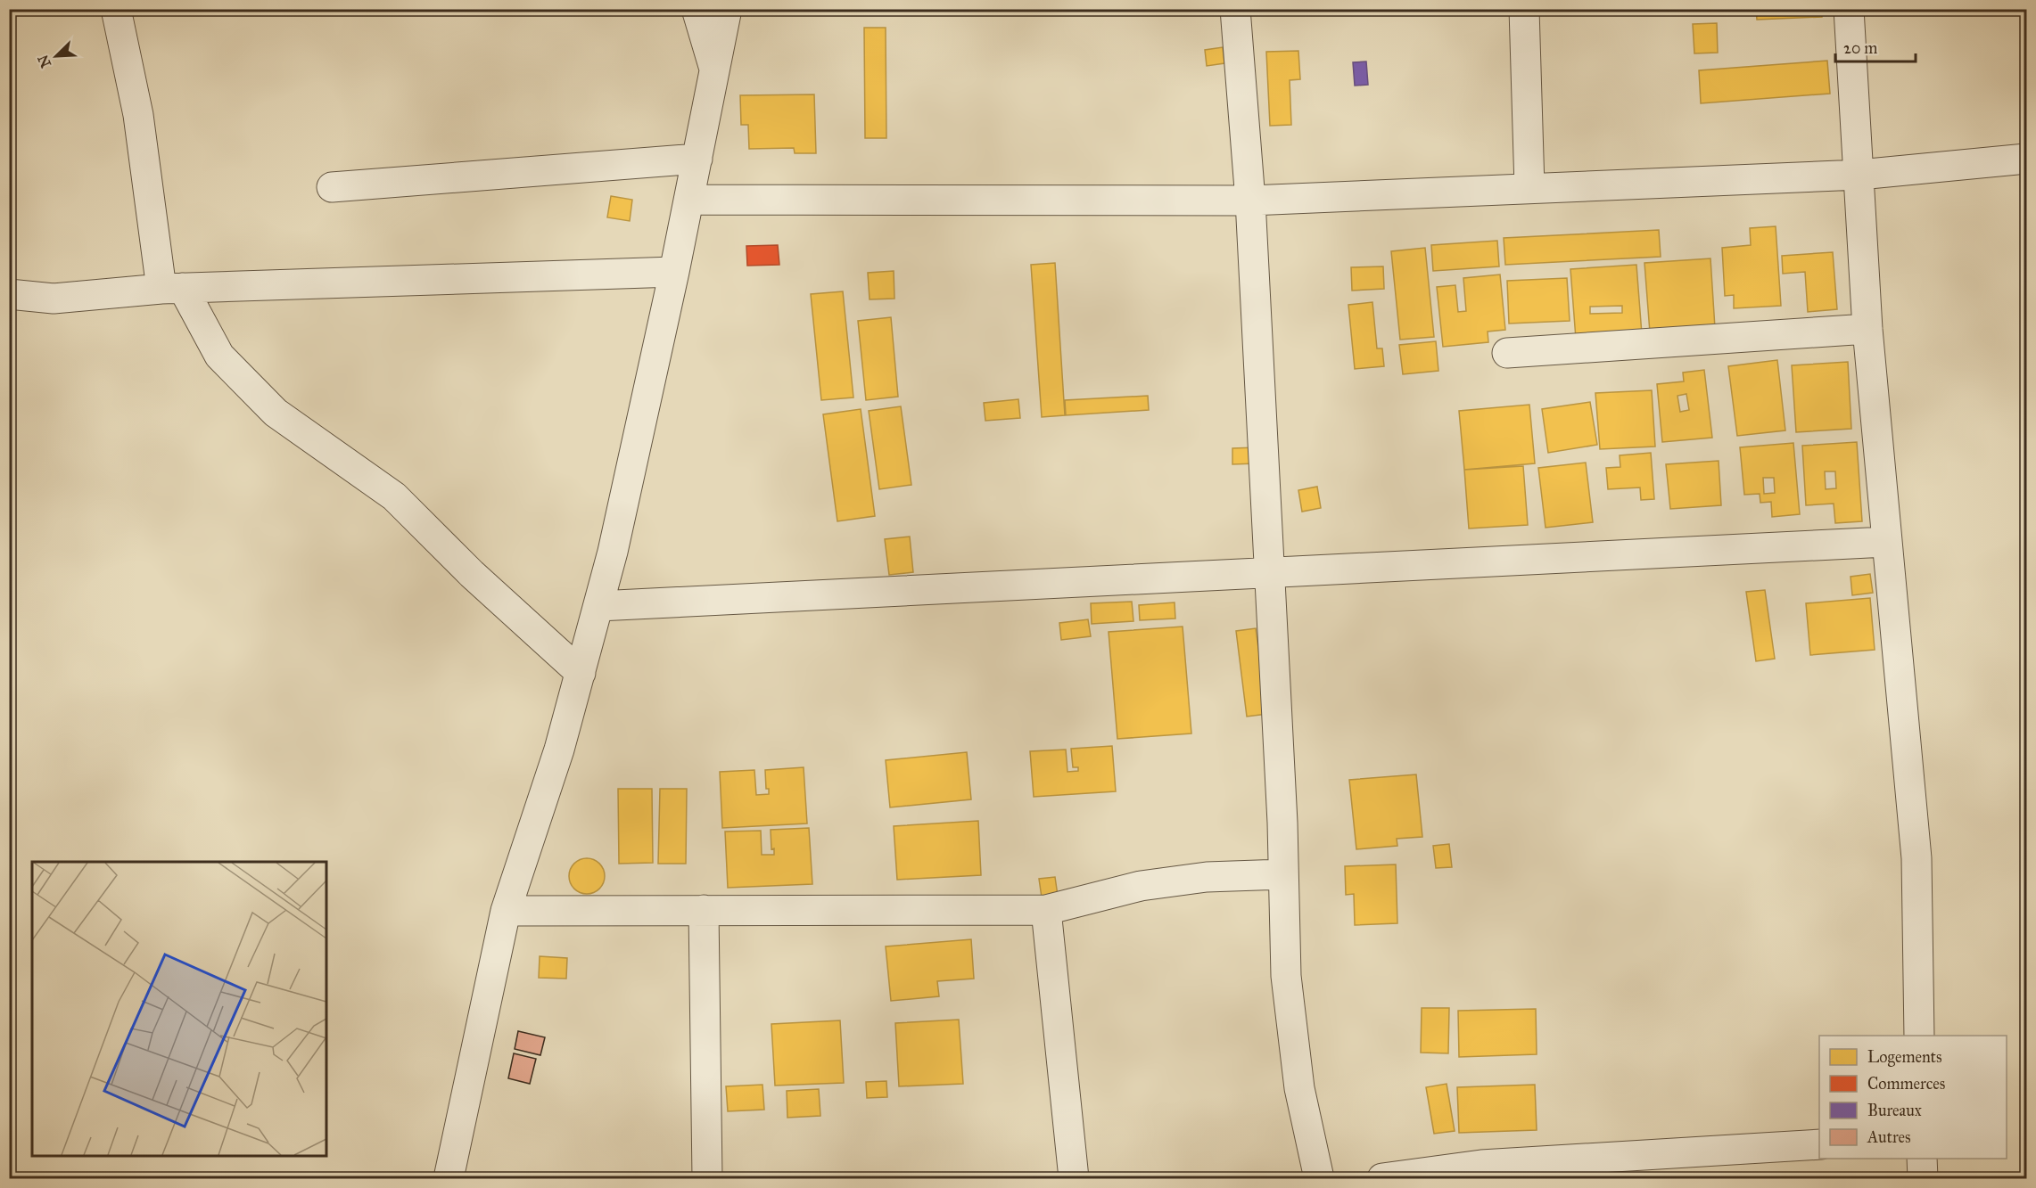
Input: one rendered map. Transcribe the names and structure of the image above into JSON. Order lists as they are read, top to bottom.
{
  "legend": [
    "Logements",
    "Commerces",
    "Bureaux",
    "Autres"
  ],
  "scale_bar": "20 m",
  "north": "bottom left"
}
